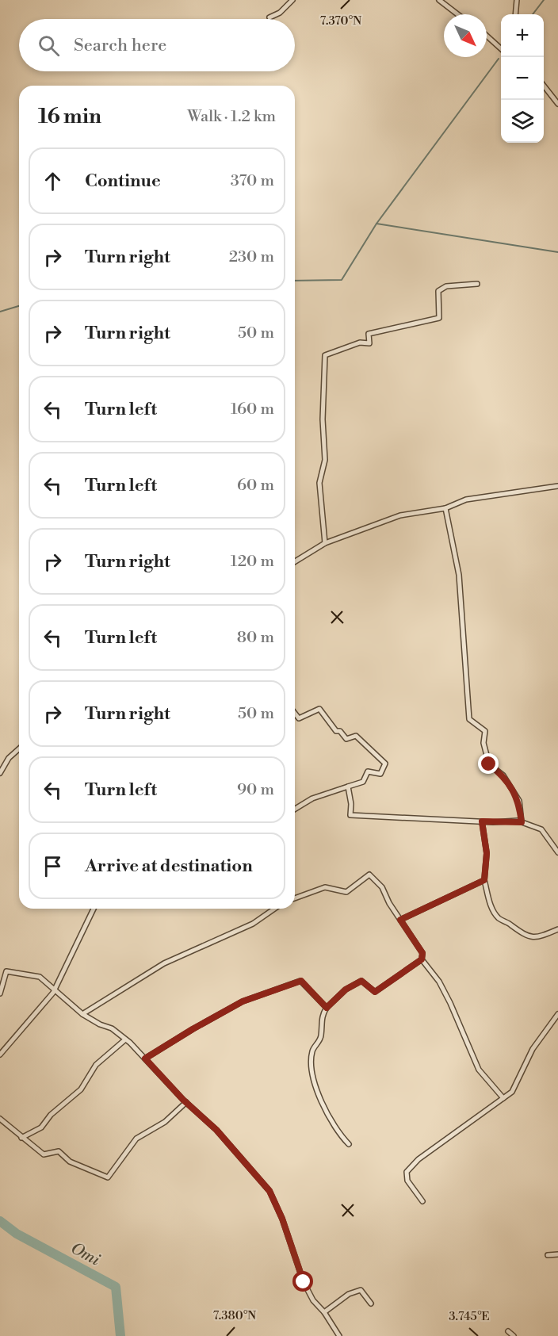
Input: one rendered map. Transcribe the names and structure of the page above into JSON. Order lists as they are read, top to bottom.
{
  "water": ["Omi"],
  "north": "bottom right",
  "page": {
    "map_buttons": ["+", "−"],
    "search": "Search here",
    "heading": ["16 min", "Walk · 1.2 km"],
    "list": [
      ["Continue", "370 m"],
      ["Turn right", "230 m"],
      ["Turn right", "50 m"],
      ["Turn left", "160 m"],
      ["Turn left", "60 m"],
      ["Turn right", "120 m"],
      ["Turn left", "80 m"],
      ["Turn right", "50 m"],
      ["Turn left", "90 m"],
      "Arrive at destination"
    ]
  },
  "coordinates": ["7.370°N", "7.380°N", "3.745°E"]
}
